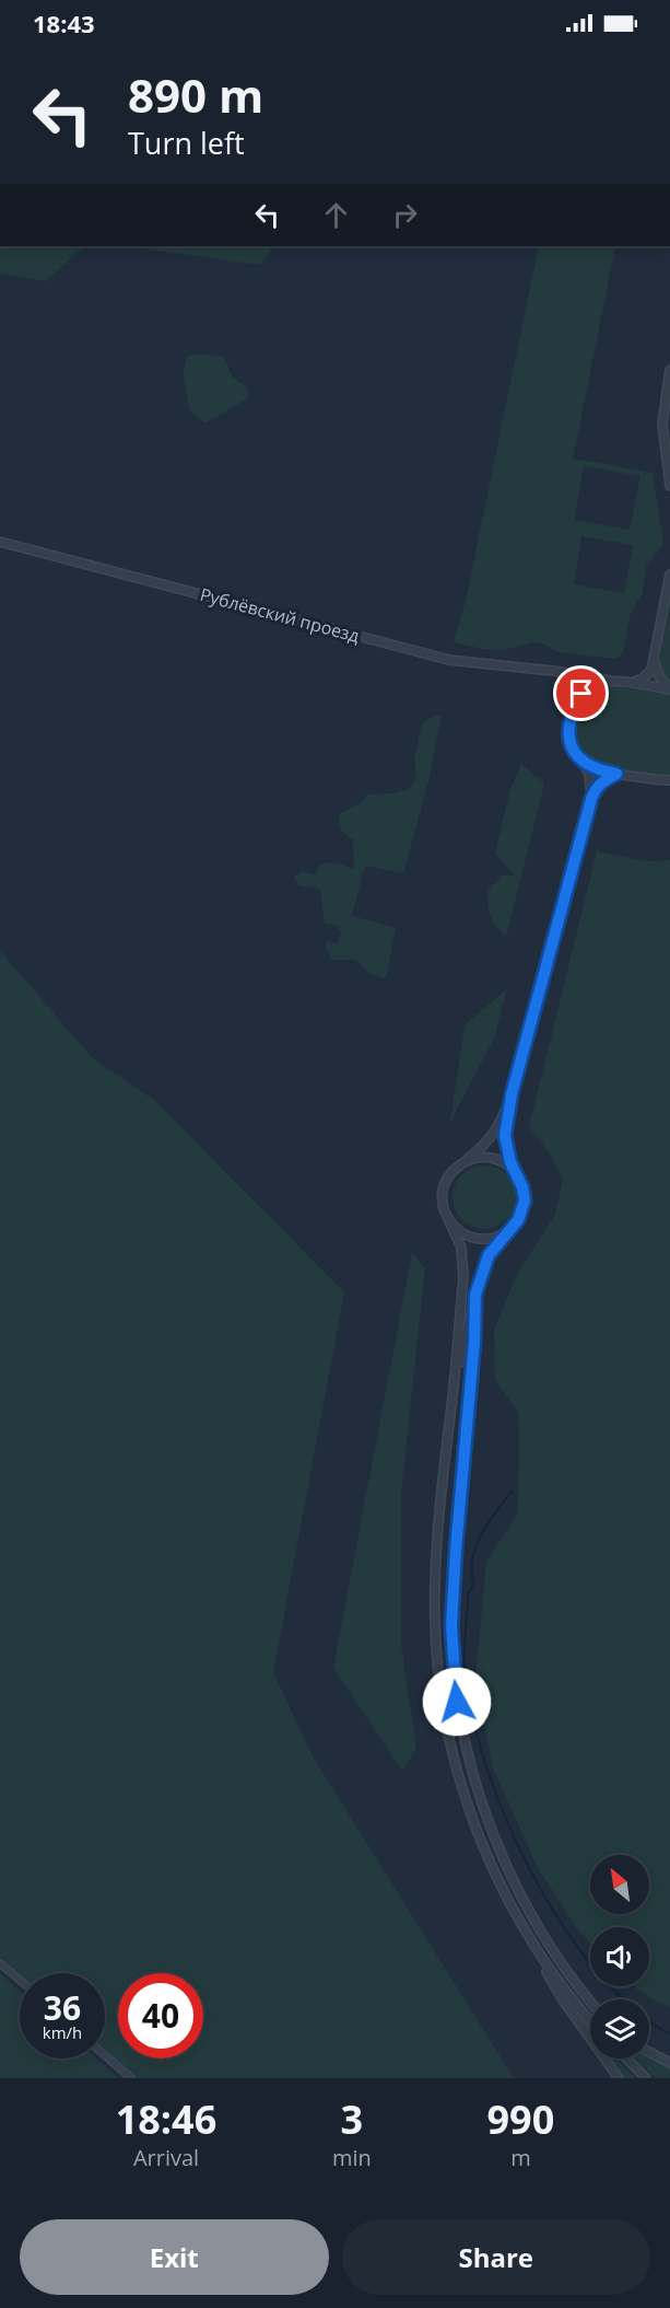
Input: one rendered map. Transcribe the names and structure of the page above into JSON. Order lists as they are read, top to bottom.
{
  "streets": {
    "street": ["Рублёвский проезд"]
  },
  "north": "top left",
  "page": {
    "status": "18:43",
    "turn": ["890 m", "Turn left"],
    "speed": "36 km/h",
    "limit": "40",
    "eta": [
      "18:46",
      "Arrival",
      "3",
      "min",
      "990",
      "m"
    ],
    "buttons": ["Exit", "Share"]
  }
}
